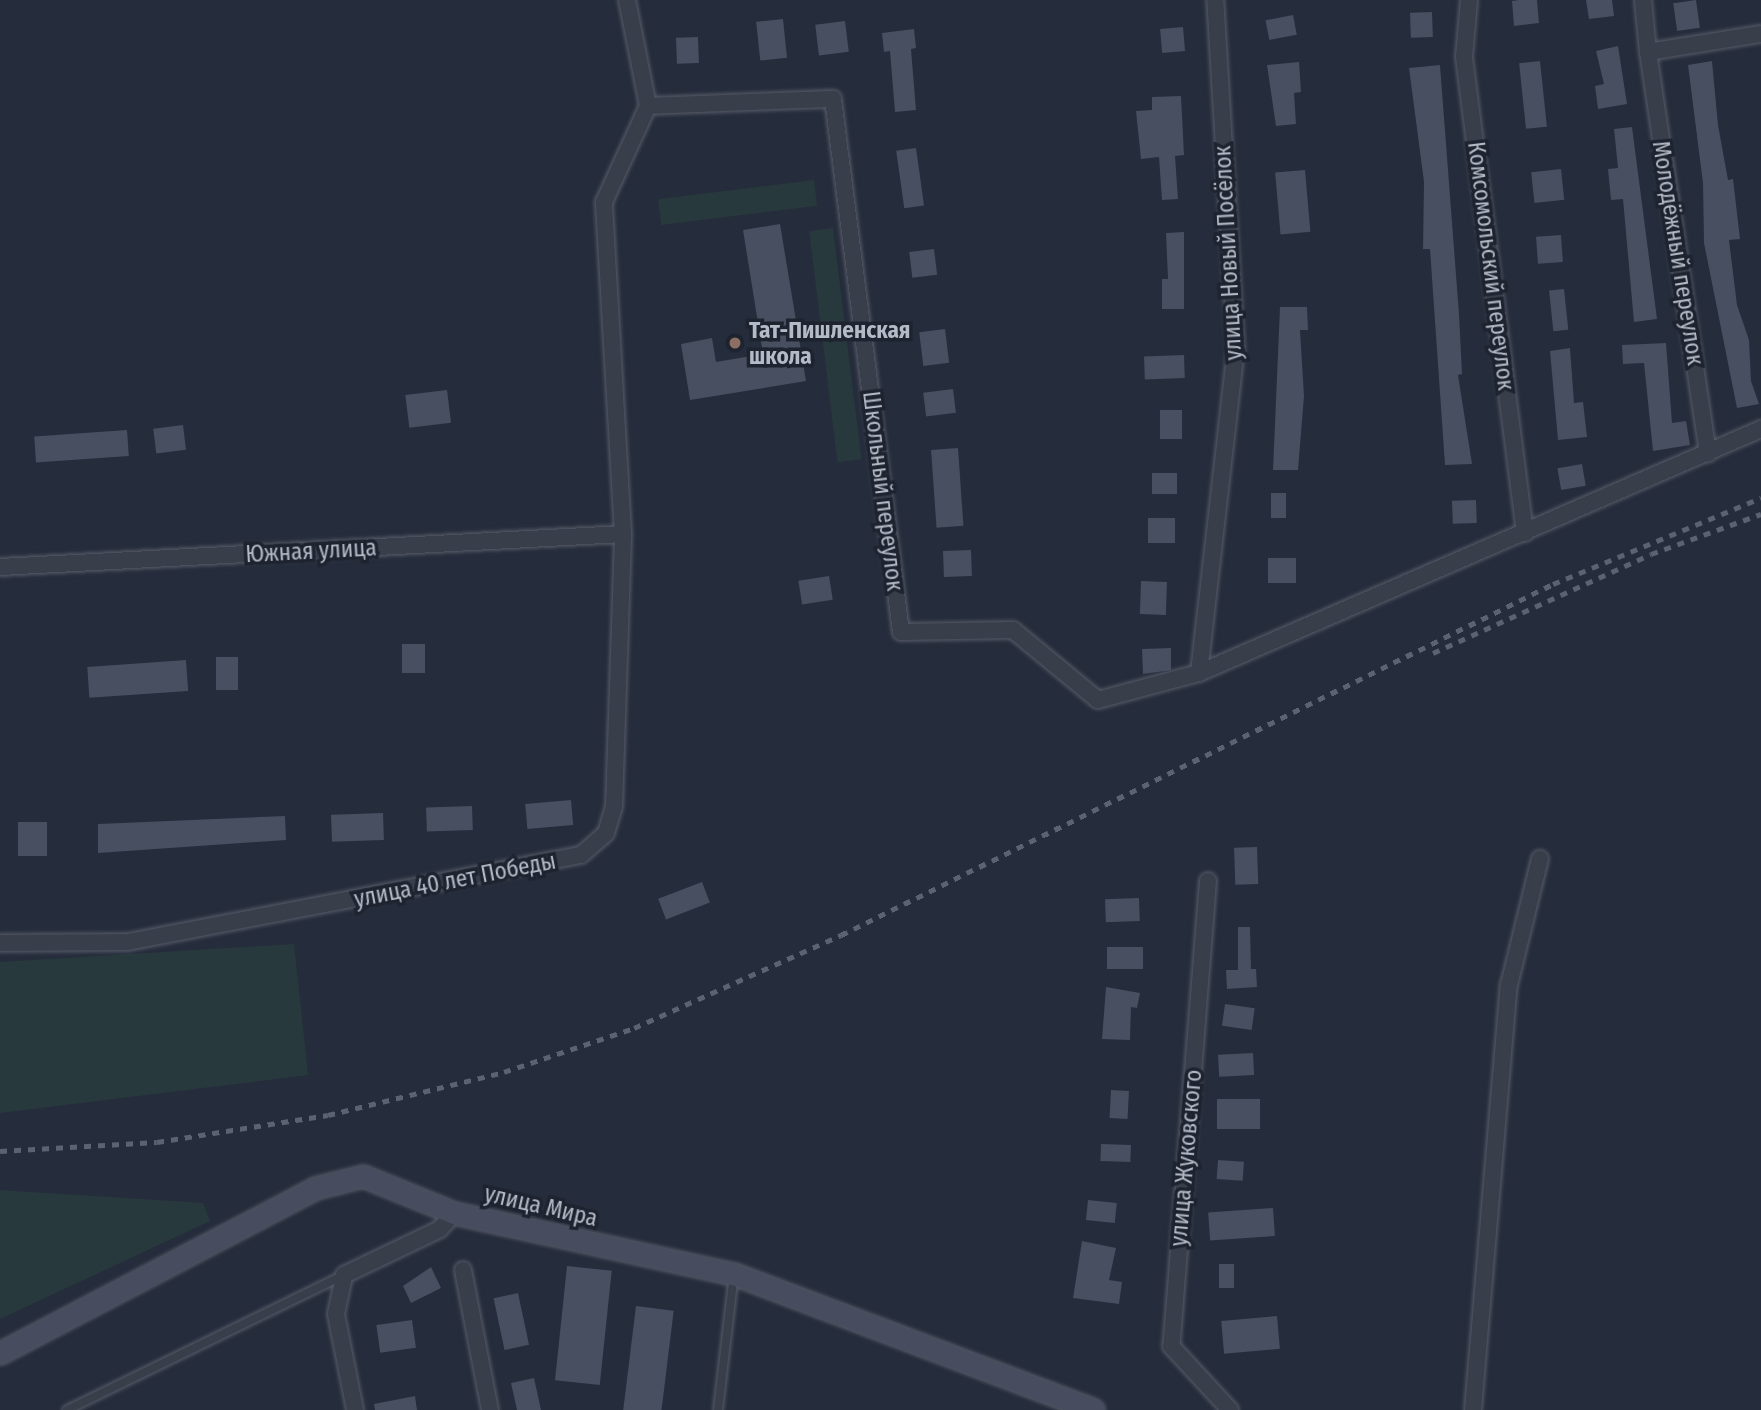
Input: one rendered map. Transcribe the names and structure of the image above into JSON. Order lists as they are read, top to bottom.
{
  "streets": {
    "street": [
      "улица Новый Посёлок",
      "Молодёжный переулок",
      "Комсомольский переулок",
      "Школьный переулок",
      "Южная улица",
      "улица 40 лет Победы",
      "улица Жуковского",
      "улица Мира"
    ]
  },
  "crossings": [
    ["улица Новый Посёлок", "Школьный переулок"],
    ["Школьный переулок", "улица 40 лет Победы"],
    ["Южная улица", "улица 40 лет Победы"]
  ],
  "places": ["Тат-Пишленская школа"]
}
